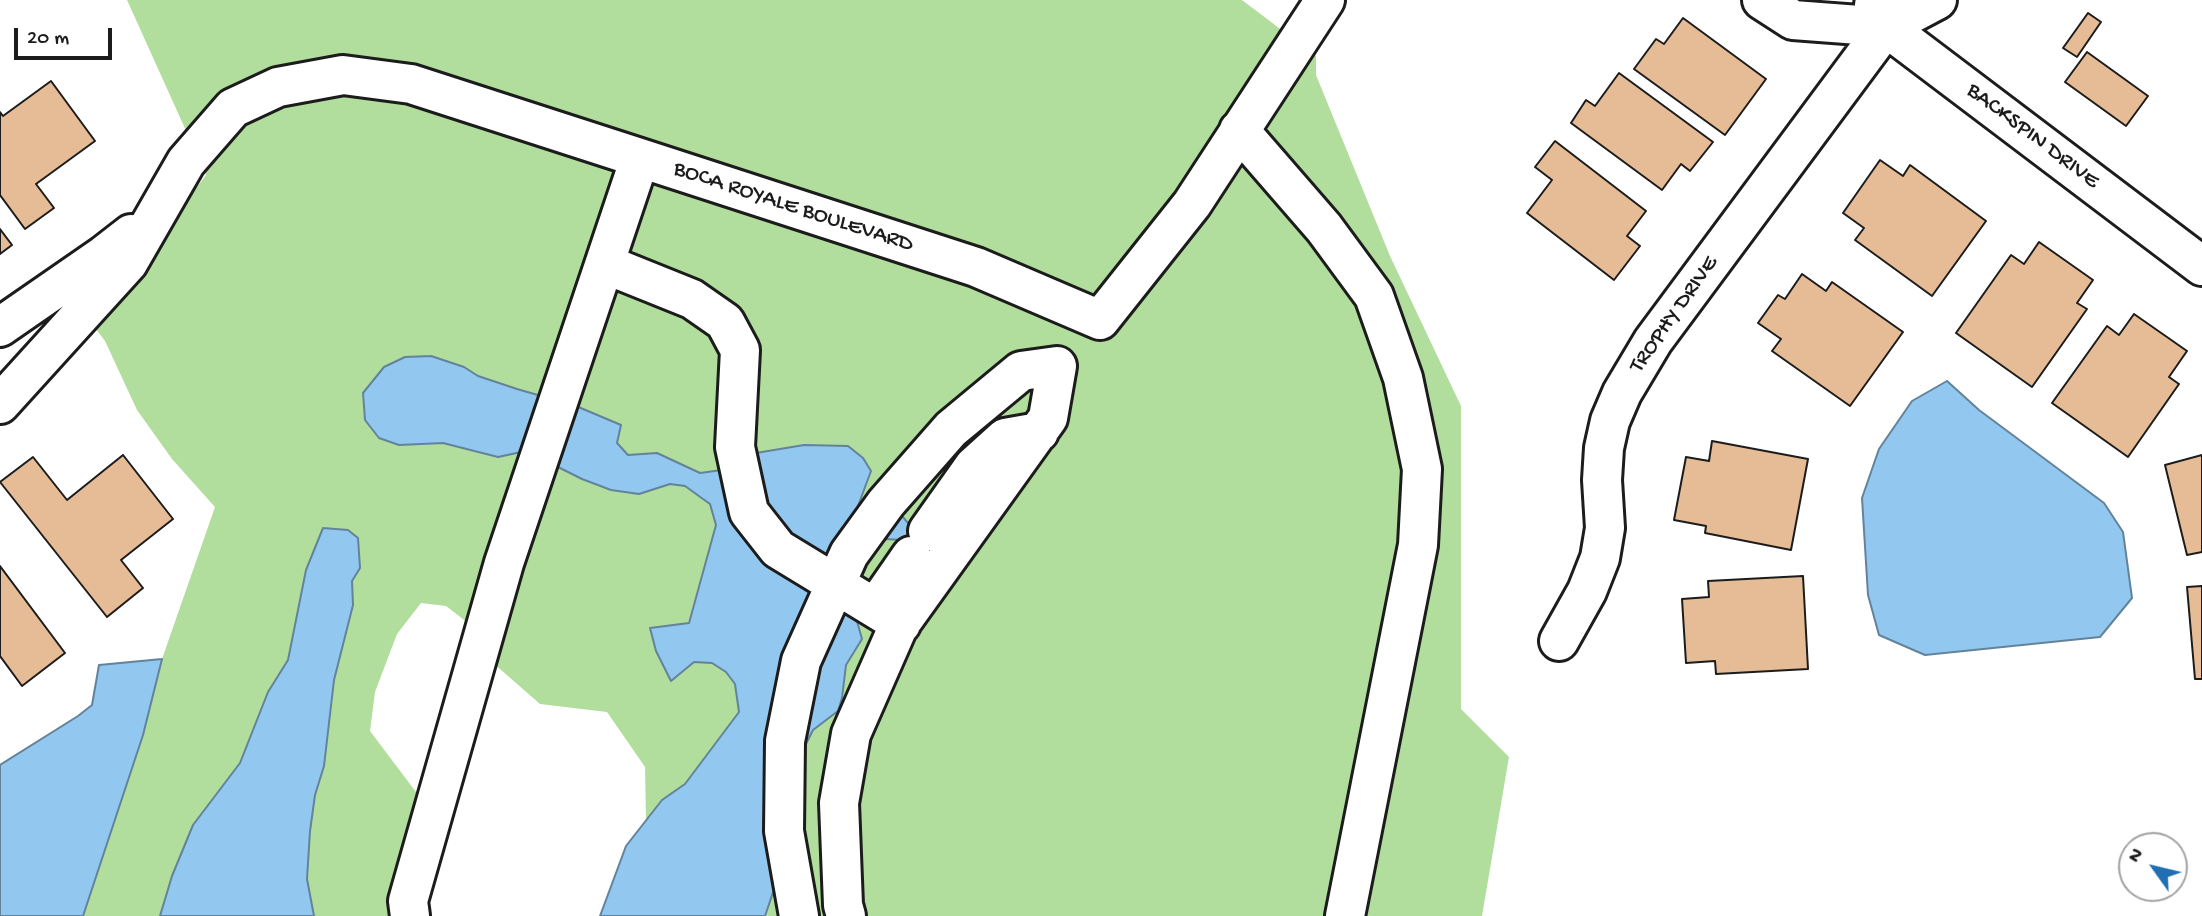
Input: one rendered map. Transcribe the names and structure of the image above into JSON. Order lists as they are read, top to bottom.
{
  "streets": {
    "street": ["BACKSPIN DRIVE", "BOCA ROYALE BOULEVARD", "TROPHY DRIVE"]
  },
  "crossings": [
    ["BACKSPIN DRIVE", "TROPHY DRIVE"]
  ],
  "scale_bar": "20 m",
  "north": "top left"
}
